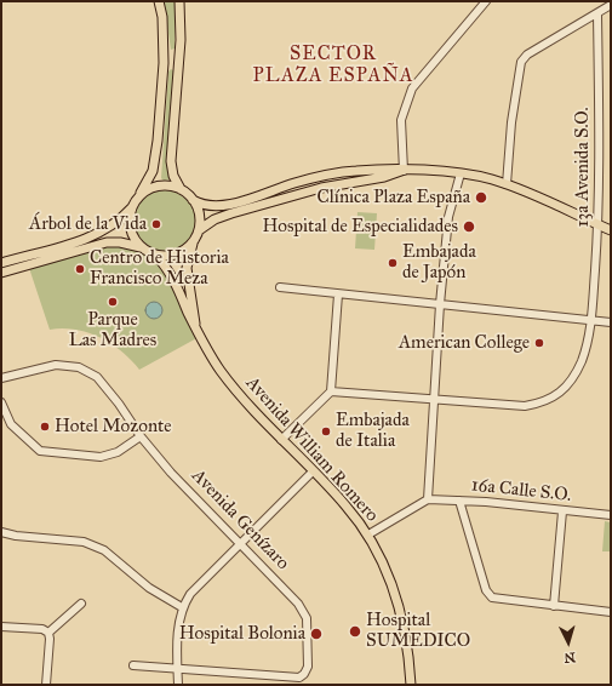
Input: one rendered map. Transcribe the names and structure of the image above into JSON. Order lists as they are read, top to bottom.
{
  "streets": {
    "main road": ["Avenida William Romero"],
    "street": ["13a Avenida S.O.", "16a Calle S.O.", "Avenida Genízaro"]
  },
  "districts": ["SECTOR PLAZA ESPAÑA"],
  "places": [
    "Clínica Plaza España",
    "Árbol de la Vida",
    "Hospital de Especialidades",
    "Embajada de Japón",
    "Centro de Historia Francisco Meza",
    "Parque Las Madres",
    "American College",
    "Hotel Mozonte",
    "Embajada de Italia",
    "Hospital SUMEDICO",
    "Hospital Bolonia"
  ],
  "north": "bottom"
}
